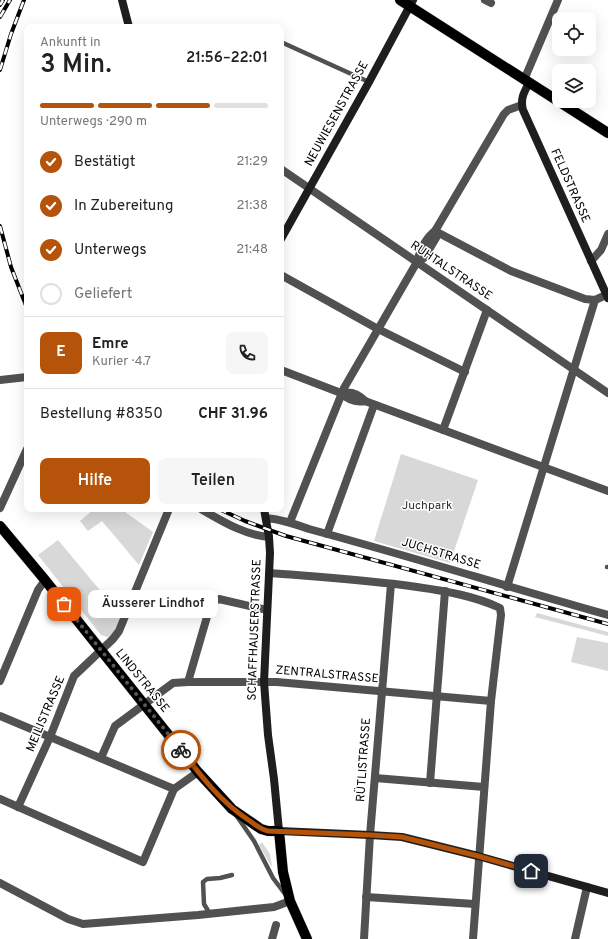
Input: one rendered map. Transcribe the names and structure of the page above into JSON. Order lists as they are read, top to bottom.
{
  "streets": {
    "main road": ["SCHAFFHAUSERSTRASSE", "LINDSTRASSE"],
    "street": [
      "NEUWIESENSTRASSE",
      "FELDSTRASSE",
      "RUHTALSTRASSE",
      "JUCHSTRASSE",
      "ZENTRALSTRASSE",
      "MEILISTRASSE",
      "RÜTLISTRASSE"
    ]
  },
  "crossings": [
    ["NEUWIESENSTRASSE", "RUHTALSTRASSE"],
    ["JUCHSTRASSE", "SCHAFFHAUSERSTRASSE"],
    ["SCHAFFHAUSERSTRASSE", "ZENTRALSTRASSE"],
    ["SCHAFFHAUSERSTRASSE", "LINDSTRASSE"],
    ["ZENTRALSTRASSE", "LINDSTRASSE"],
    ["ZENTRALSTRASSE", "RÜTLISTRASSE"],
    ["LINDSTRASSE", "MEILISTRASSE"]
  ],
  "parks": ["Juchpark"],
  "places": ["Äusserer Lindhof"],
  "page": {
    "heading": ["3 Min.", "Ankunft in", "21:56–22:01"],
    "panel": [
      "Emre",
      "Kurier · 4.7",
      "Bestellung #8350",
      "CHF 31.96"
    ],
    "bar": "Unterwegs · 290 m",
    "list": [
      ["Bestätigt", "21:29"],
      ["In Zubereitung", "21:38"],
      ["Unterwegs", "21:48"],
      "Geliefert"
    ],
    "round": "E",
    "buttons": ["Hilfe", "Teilen"],
    "bubble": "Äusserer Lindhof"
  }
}
